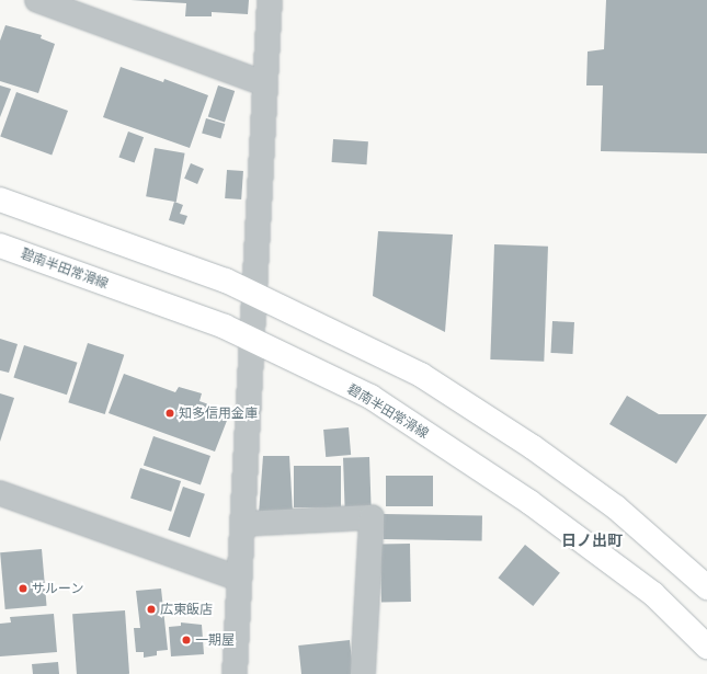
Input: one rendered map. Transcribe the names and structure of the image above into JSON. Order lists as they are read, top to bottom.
{
  "streets": {
    "main road": ["碧南半田常滑線"]
  },
  "districts": ["日ノ出町"],
  "places": [
    "知多信用金庫",
    "サルーン",
    "広東飯店",
    "一期屋"
  ]
}
